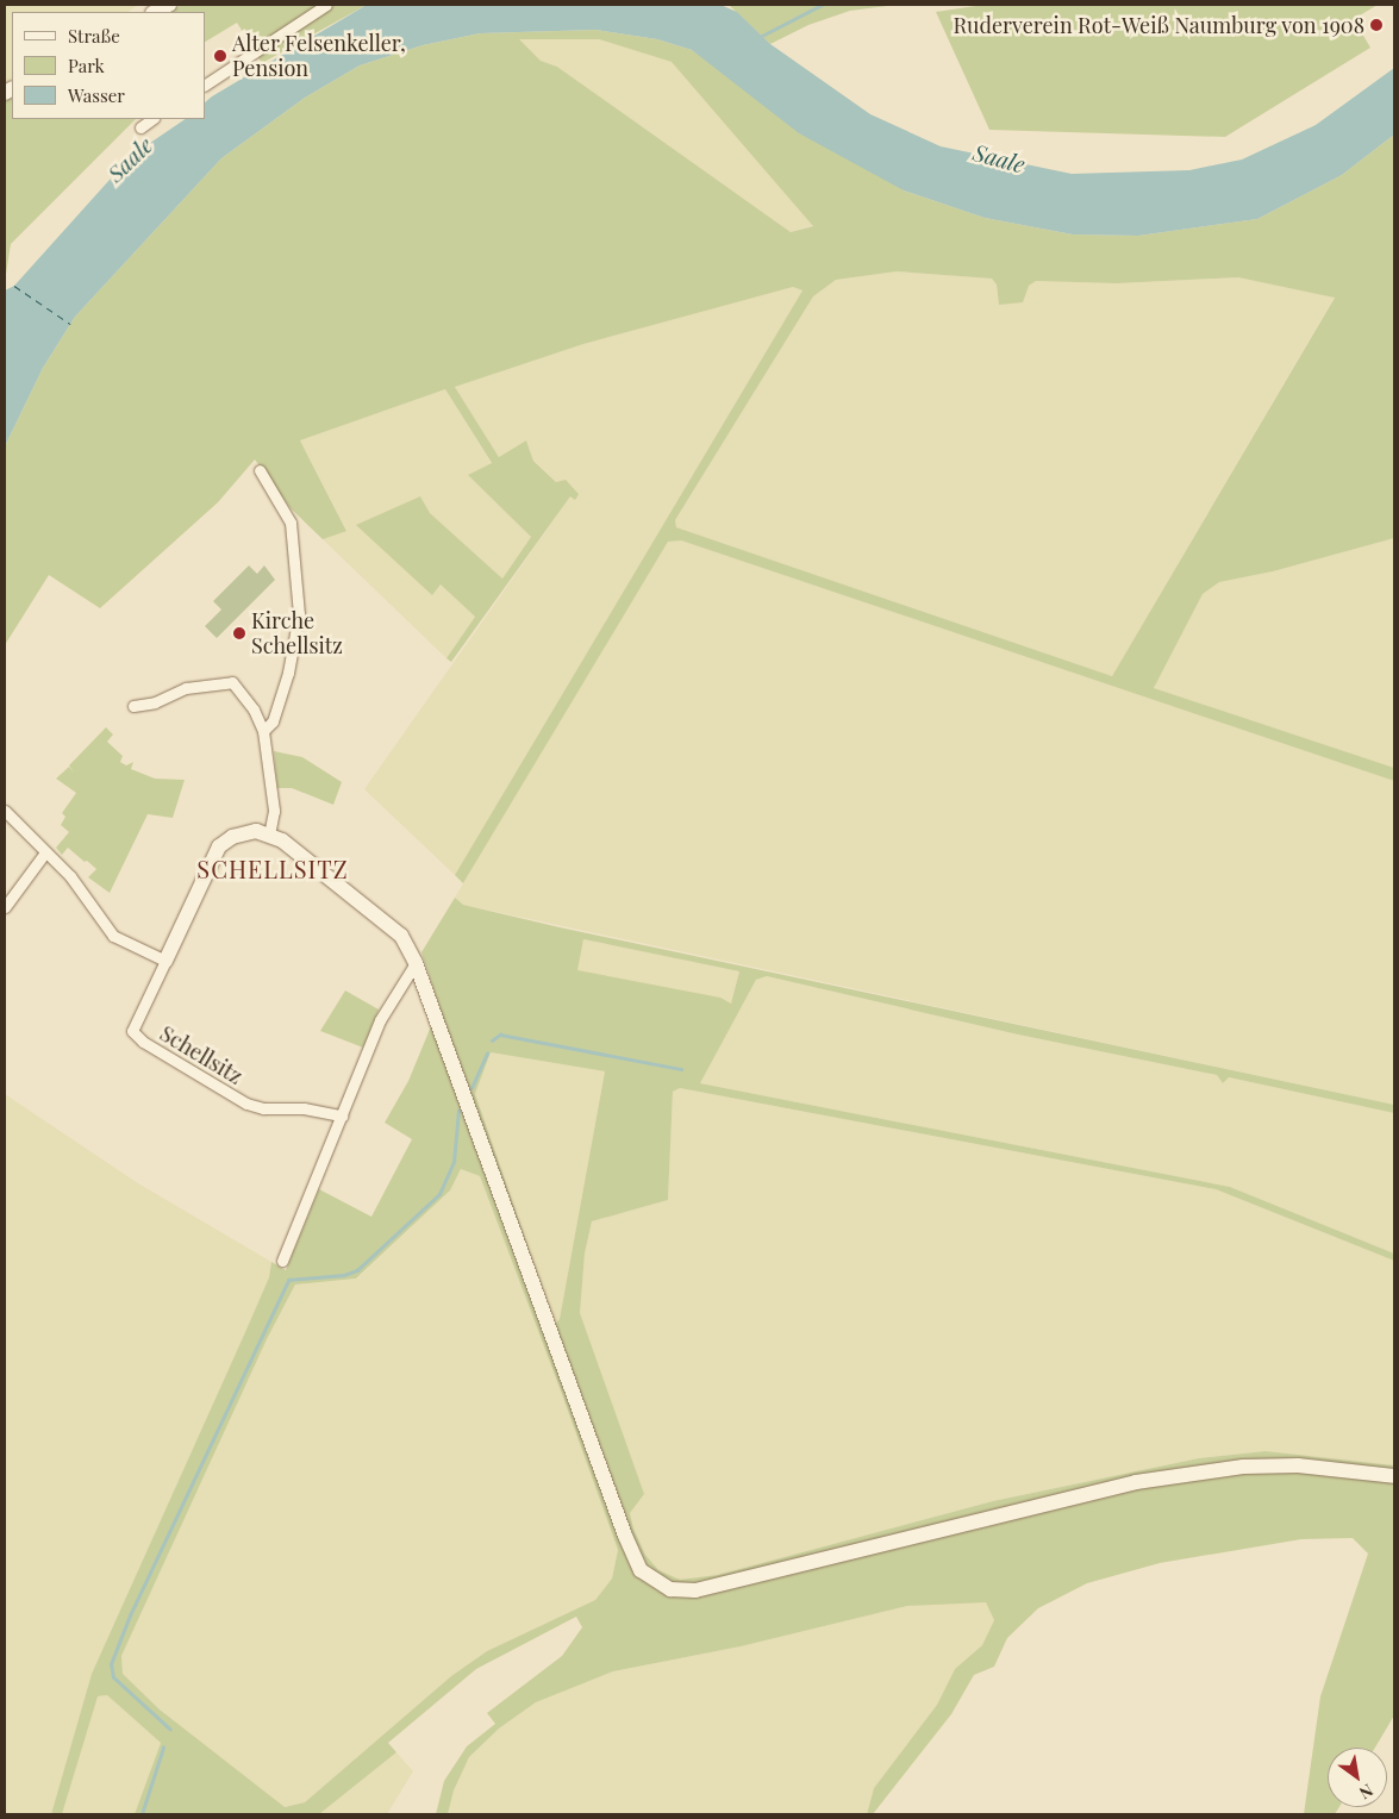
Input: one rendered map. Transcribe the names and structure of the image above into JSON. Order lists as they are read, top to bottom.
{
  "streets": {
    "street": ["Schellsitz"]
  },
  "districts": ["SCHELLSITZ"],
  "water": ["Saale"],
  "places": ["Ruderverein Rot-Weiß Naumburg von 1908", "Alter Felsenkeller, Pension", "Kirche Schellsitz"],
  "legend": ["Straße", "Park", "Wasser"],
  "north": "bottom right"
}
